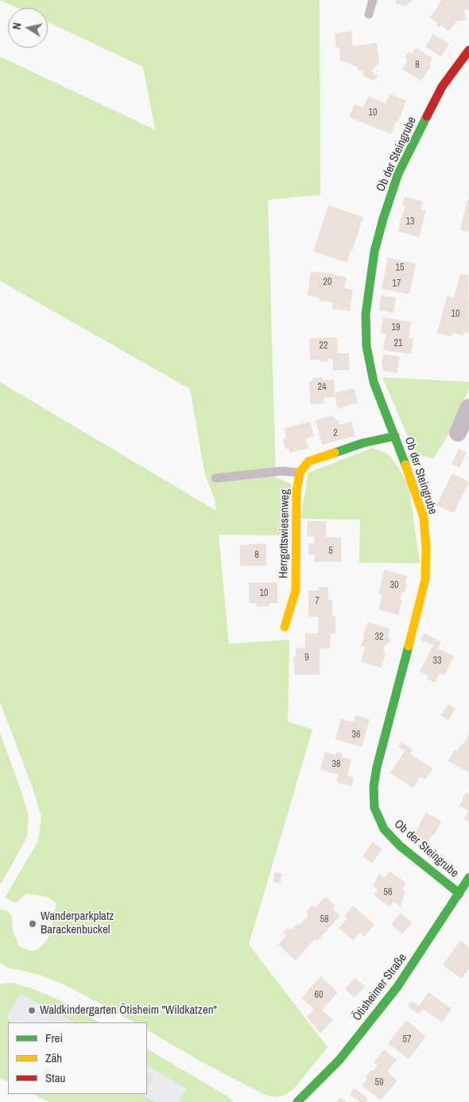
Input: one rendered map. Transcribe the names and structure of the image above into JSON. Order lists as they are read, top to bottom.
{
  "streets": {
    "street": ["Ob der Steingrube", "Herrgottswiesenweg", "Ötisheimer Straße"]
  },
  "crossings": [
    ["Ob der Steingrube", "Ötisheimer Straße"]
  ],
  "places": ["Wanderparkplatz Barackenbuckel", "Waldkindergarten Ötisheim \"Wildkatzen\""],
  "house_numbers": [
    "8",
    "10",
    "13",
    "15",
    "20",
    "17",
    "10",
    "19",
    "21",
    "22",
    "24",
    "2",
    "5",
    "8",
    "30",
    "10",
    "7",
    "32",
    "9",
    "33",
    "36",
    "38",
    "56",
    "58",
    "60",
    "57",
    "59"
  ],
  "legend": ["Frei", "Zäh", "Stau"],
  "north": "left"
}
